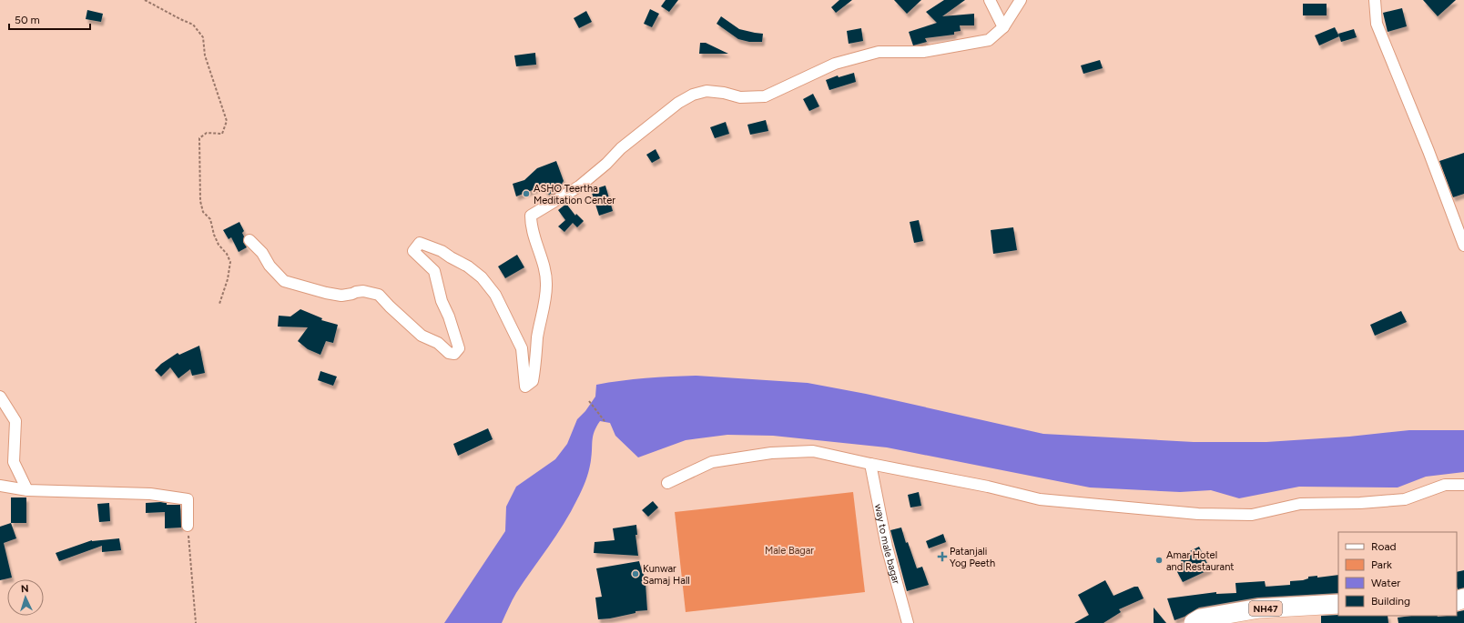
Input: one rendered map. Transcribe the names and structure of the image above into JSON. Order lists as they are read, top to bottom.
{
  "streets": {
    "highway": ["NH47"],
    "street": ["way to male bagar"]
  },
  "parks": ["Male Bagar"],
  "places": {
    "other": ["ASHO Teertha Meditation Center", "Amar Hotel and Restaurant", "Kunwar Samaj Hall"],
    "health": ["Patanjali Yog Peeth"]
  },
  "legend": [
    "Road",
    "Park",
    "Water",
    "Building"
  ],
  "scale_bar": "50 m",
  "north": "top"
}
